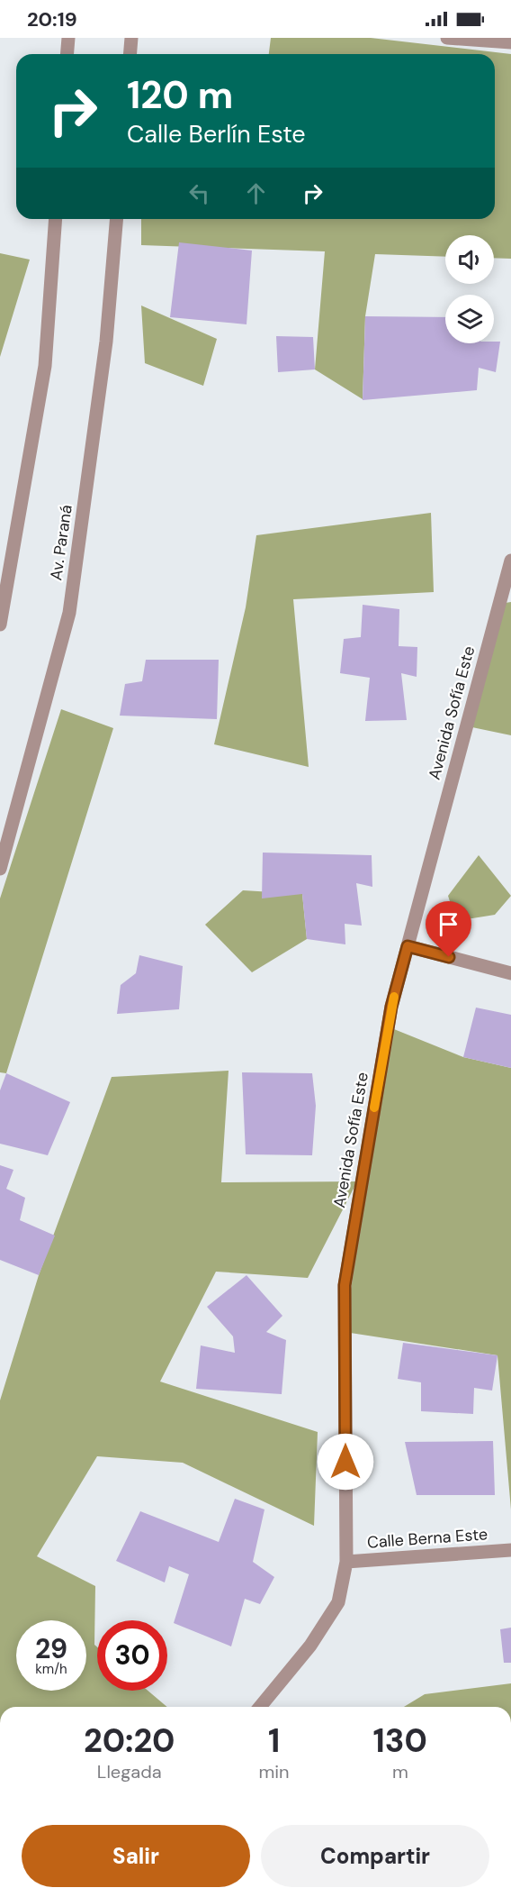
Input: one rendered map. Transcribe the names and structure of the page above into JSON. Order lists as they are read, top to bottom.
{
  "streets": {
    "street": ["Av. Paraná", "Avenida Sofía Este", "Calle Berna Este"]
  },
  "crossings": [
    ["Avenida Sofía Este", "Calle Berna Este"]
  ],
  "page": {
    "status": "20:19",
    "turn": ["120 m", "Calle Berlín Este"],
    "speed": "29 km/h",
    "limit": "30",
    "eta": [
      "20:20",
      "Llegada",
      "1",
      "min",
      "130",
      "m"
    ],
    "buttons": ["Salir", "Compartir"]
  }
}
